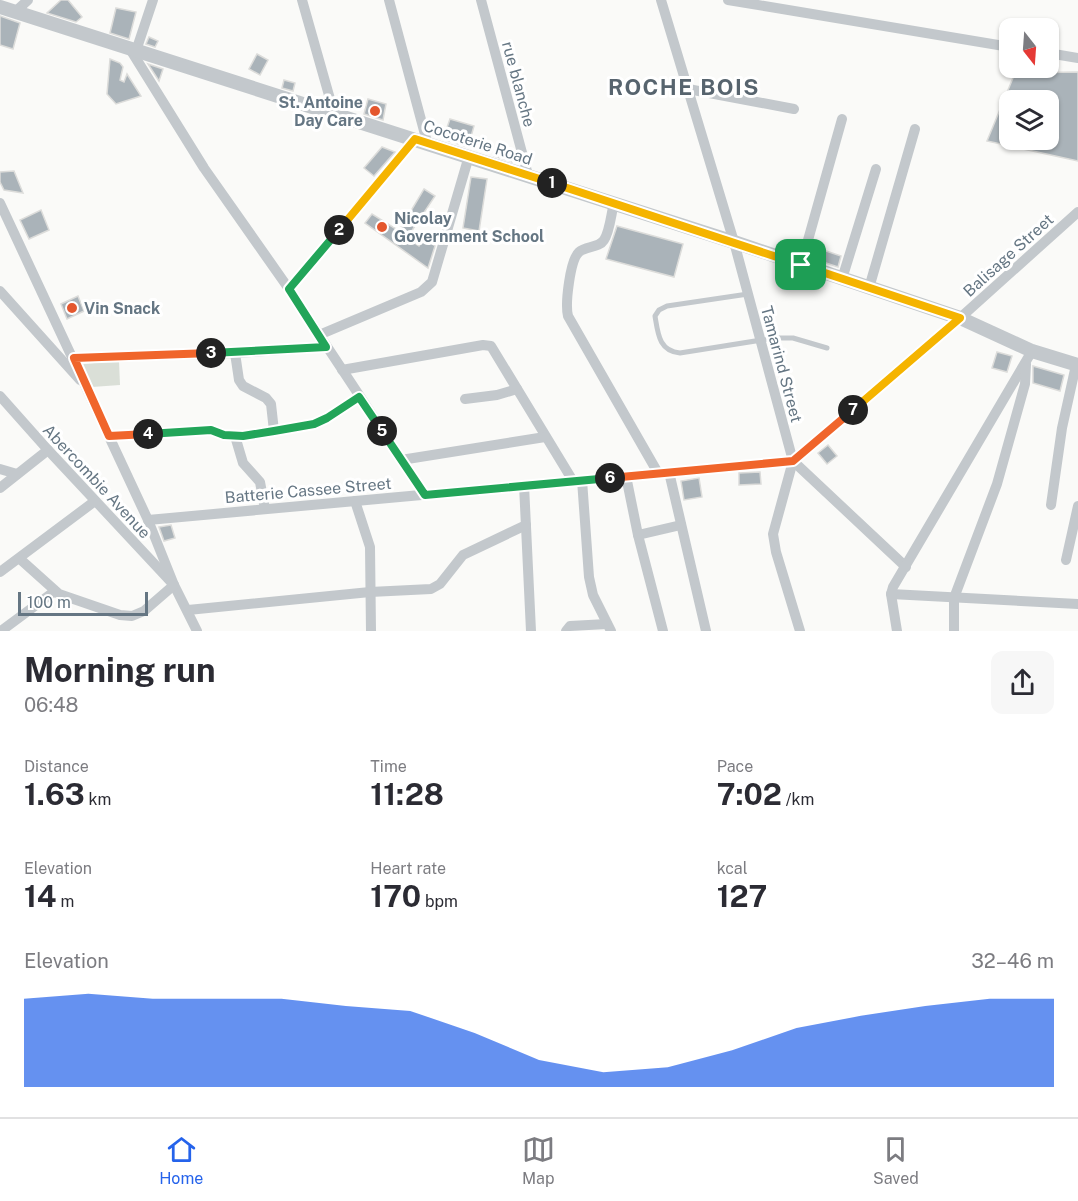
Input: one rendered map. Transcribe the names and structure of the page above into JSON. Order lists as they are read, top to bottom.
{
  "streets": {
    "street": [
      "rue blanche",
      "Cocoterie Road",
      "Balisage Street",
      "Tamarind Street",
      "Abercombie Avenue",
      "Batterie Cassee Street"
    ]
  },
  "crossings": [
    ["rue blanche", "Cocoterie Road"],
    ["Cocoterie Road", "Balisage Street"],
    ["Cocoterie Road", "Tamarind Street"],
    ["Balisage Street", "Tamarind Street"],
    ["Balisage Street", "Batterie Cassee Street"],
    ["Tamarind Street", "Batterie Cassee Street"]
  ],
  "districts": ["ROCHE BOIS"],
  "places": ["St. Antoine Day Care", "Nicolay Government School", "Vin Snack"],
  "scale_bar": "100 m",
  "north": "bottom",
  "page": {
    "pins": [
      "1",
      "2",
      "3",
      "7",
      "5",
      "4",
      "6"
    ],
    "scale": "100 m",
    "heading": ["Morning run", "06:48"],
    "stats": [
      ["Distance", "1.63 km"],
      ["Time", "11:28"],
      ["Pace", "7:02 /km"],
      ["Elevation", "14 m"],
      ["Heart rate", "170 bpm"],
      ["kcal", "127"]
    ],
    "chart": ["Elevation", "32–46 m"],
    "tabs": ["Home", "Map", "Saved"]
  }
}
